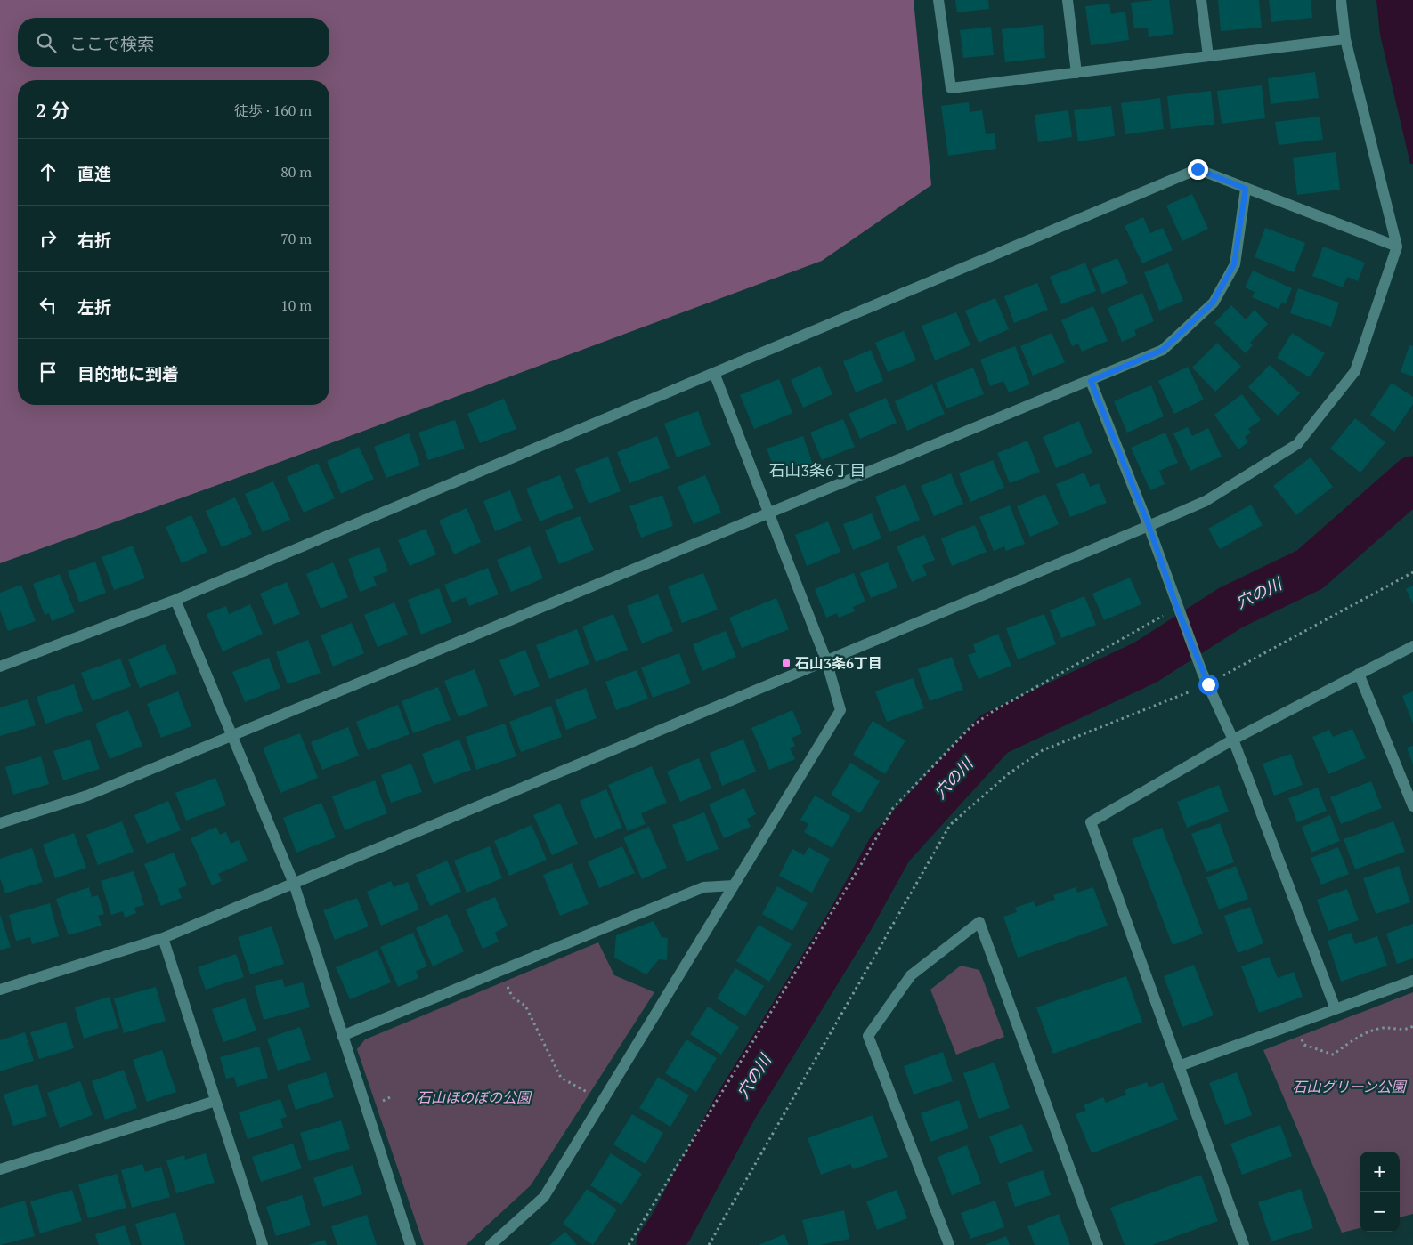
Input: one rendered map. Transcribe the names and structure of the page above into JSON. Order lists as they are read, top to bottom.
{
  "districts": ["石山3条6丁目"],
  "water": ["穴の川"],
  "parks": ["石山グリーン公園", "石山ほのぼの公園"],
  "places": {
    "transit": ["石山3条6丁目"]
  },
  "page": {
    "search": "ここで検索",
    "heading": ["2 分", "徒歩 · 160 m"],
    "list": [
      ["直進", "80 m"],
      ["右折", "70 m"],
      ["左折", "10 m"],
      "目的地に到着"
    ],
    "map_buttons": ["+", "−"]
  }
}
